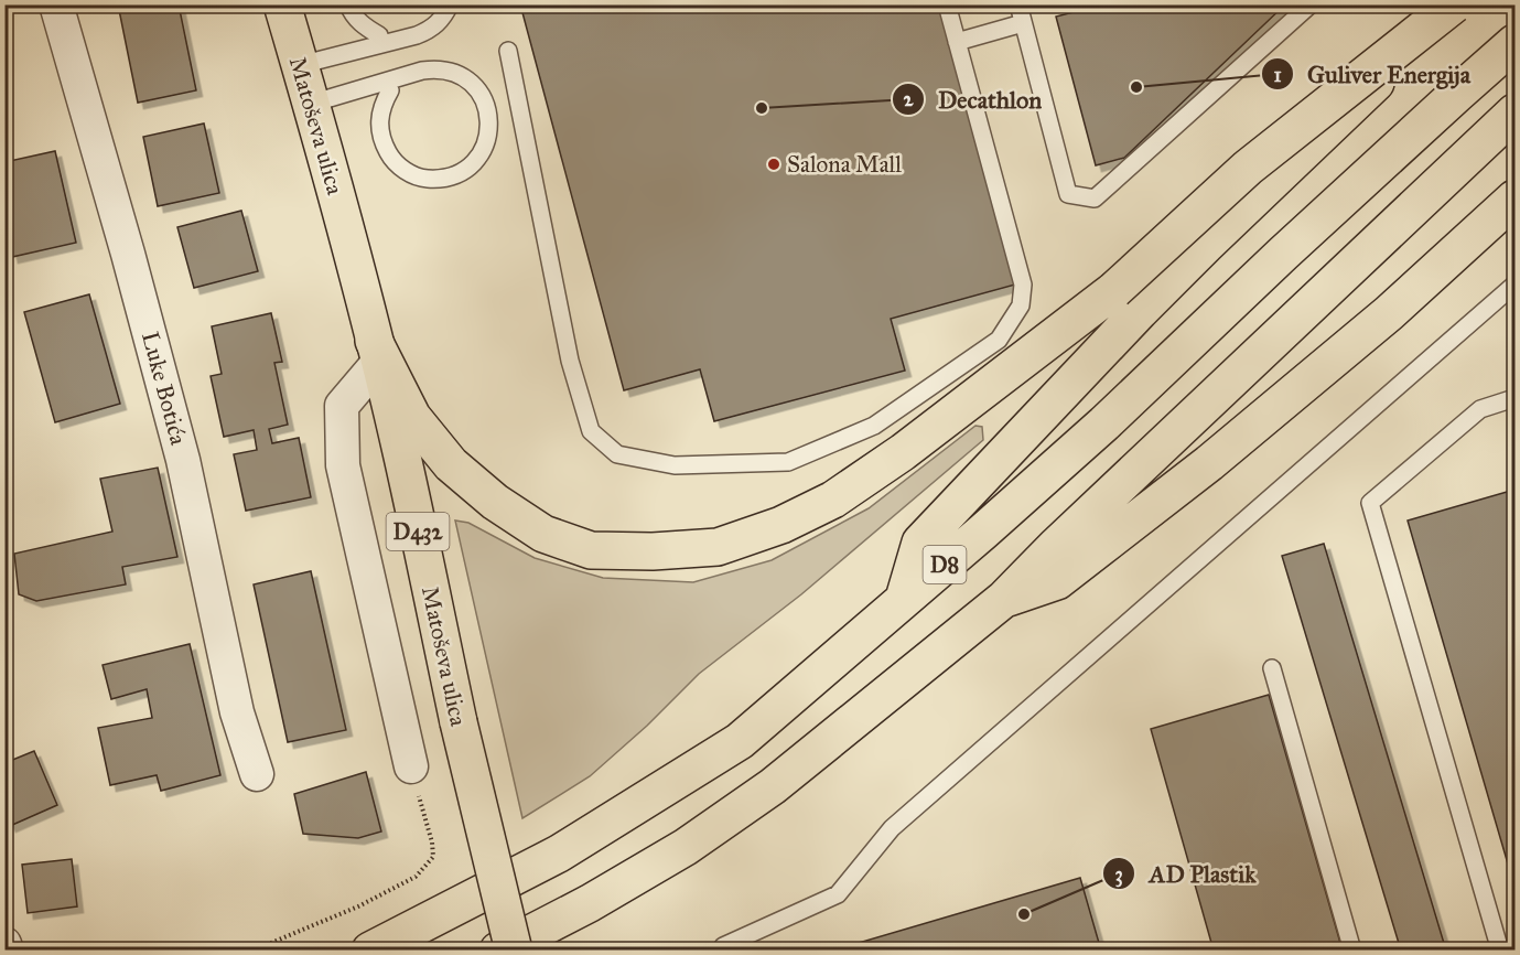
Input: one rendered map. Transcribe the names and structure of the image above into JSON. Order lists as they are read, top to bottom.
{
  "streets": {
    "main road": ["Matoševa ulica", "D432", "D8"],
    "street": ["Luke Botića"]
  },
  "places": [
    "Guliver Energija",
    "Decathlon",
    "Salona Mall",
    "AD Plastik"
  ]
}
